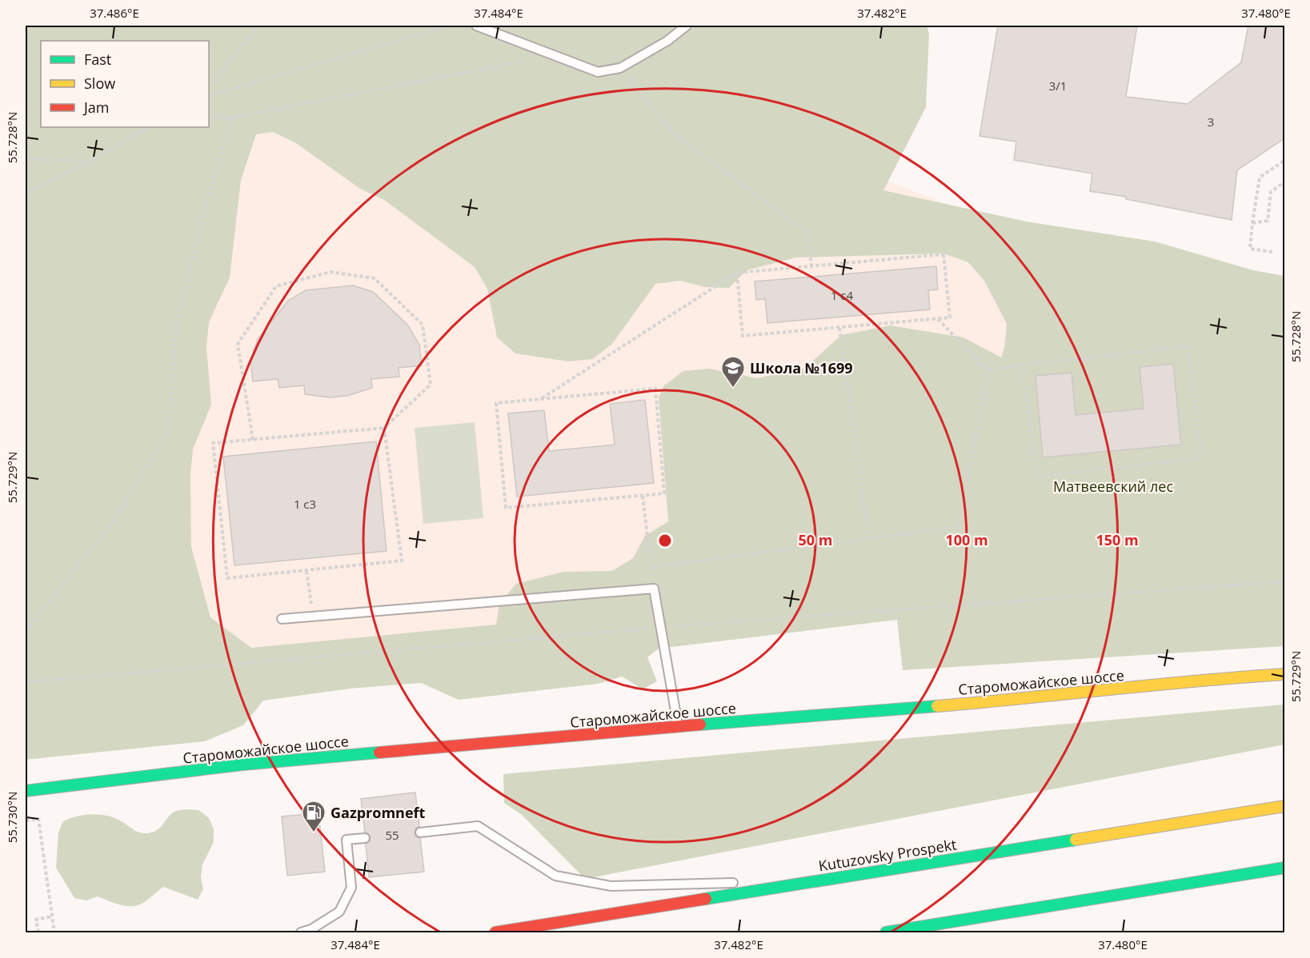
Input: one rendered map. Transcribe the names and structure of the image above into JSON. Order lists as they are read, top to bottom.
{
  "streets": {
    "main road": ["Староможайское шоссе", "Kutuzovsky Prospekt"]
  },
  "parks": ["Матвеевский лес"],
  "places": {
    "school or university": ["Школа №1699"],
    "fuel station": ["Gazpromneft"]
  },
  "house_numbers": [
    "3/1",
    "3",
    "1 с4",
    "1 с3",
    "55"
  ],
  "legend": ["Fast", "Slow", "Jam"],
  "coordinates": [
    "37.486°E",
    "37.484°E",
    "37.482°E",
    "37.480°E",
    "55.728°N",
    "55.729°N",
    "55.730°N"
  ],
  "rings": ["50 m", "100 m", "150 m"]
}
